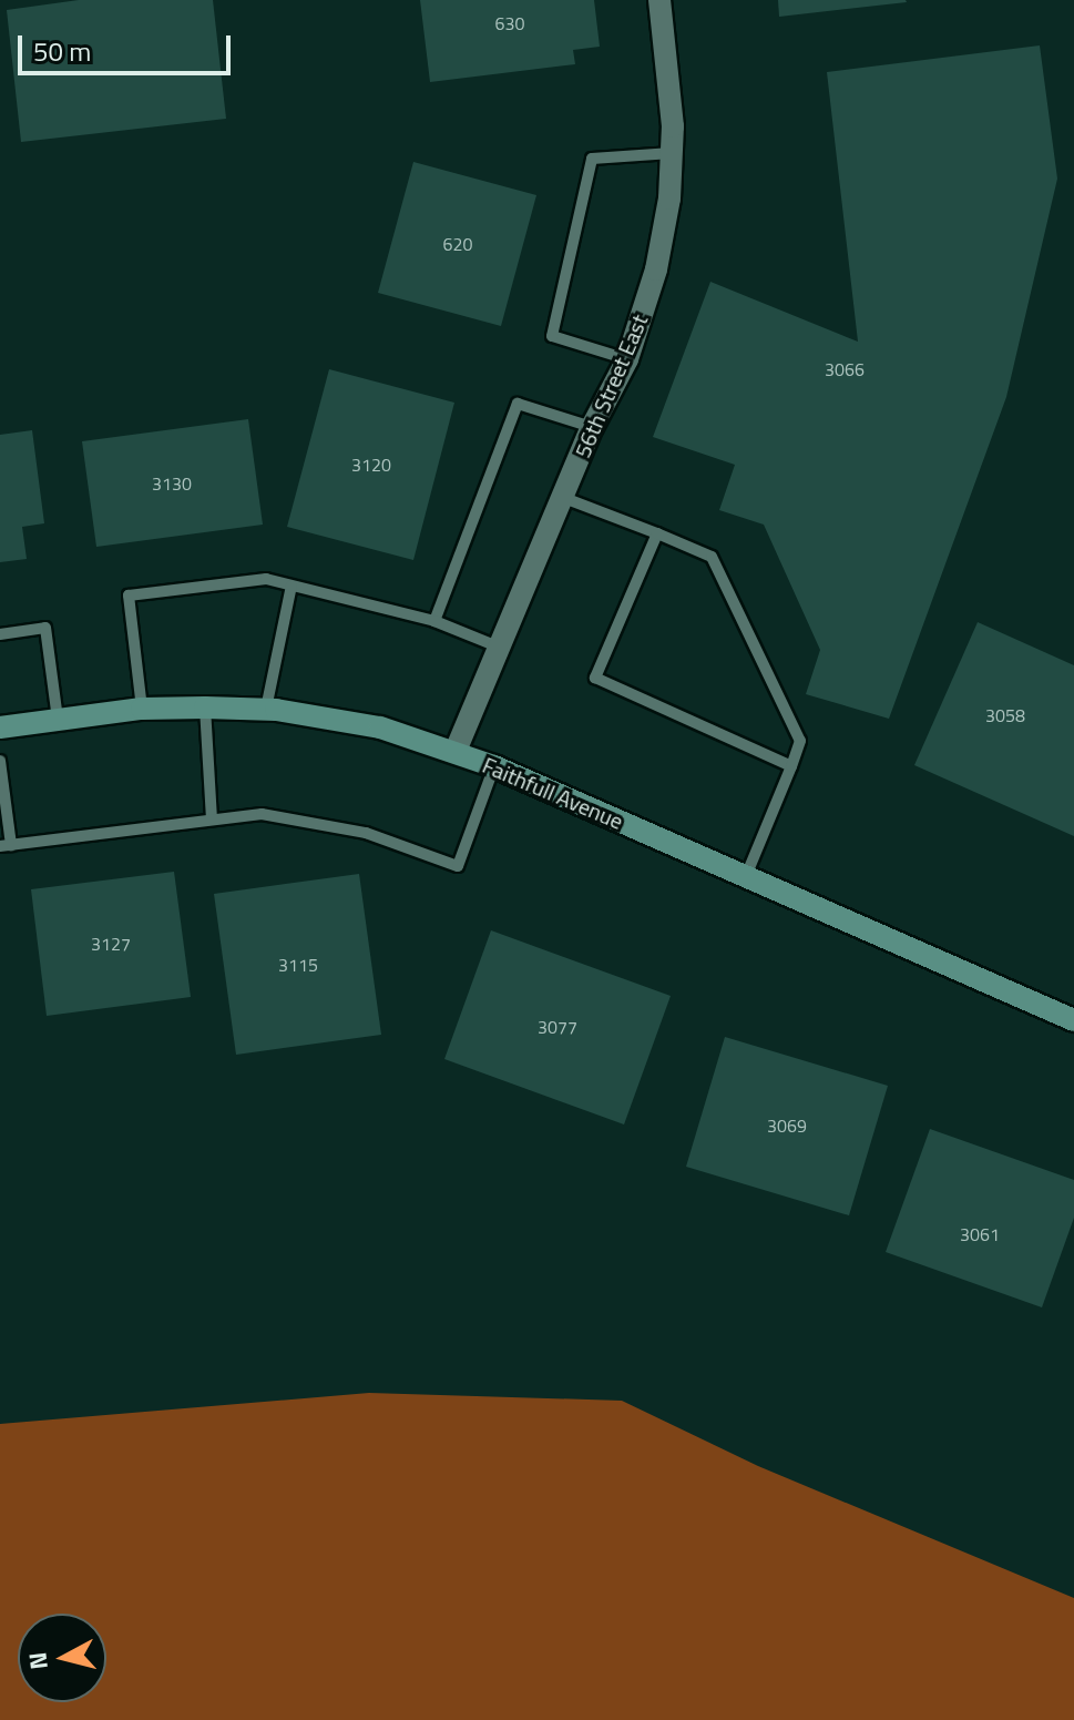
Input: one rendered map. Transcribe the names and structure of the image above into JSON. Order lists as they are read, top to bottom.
{
  "streets": {
    "street": ["56th Street East", "Faithfull Avenue"]
  },
  "crossings": [
    ["56th Street East", "Faithfull Avenue"]
  ],
  "house_numbers": [
    "630",
    "620",
    "3066",
    "3120",
    "3130",
    "3058",
    "3127",
    "3115",
    "3077",
    "3069",
    "3061"
  ],
  "scale_bar": "50 m",
  "north": "left"
}
